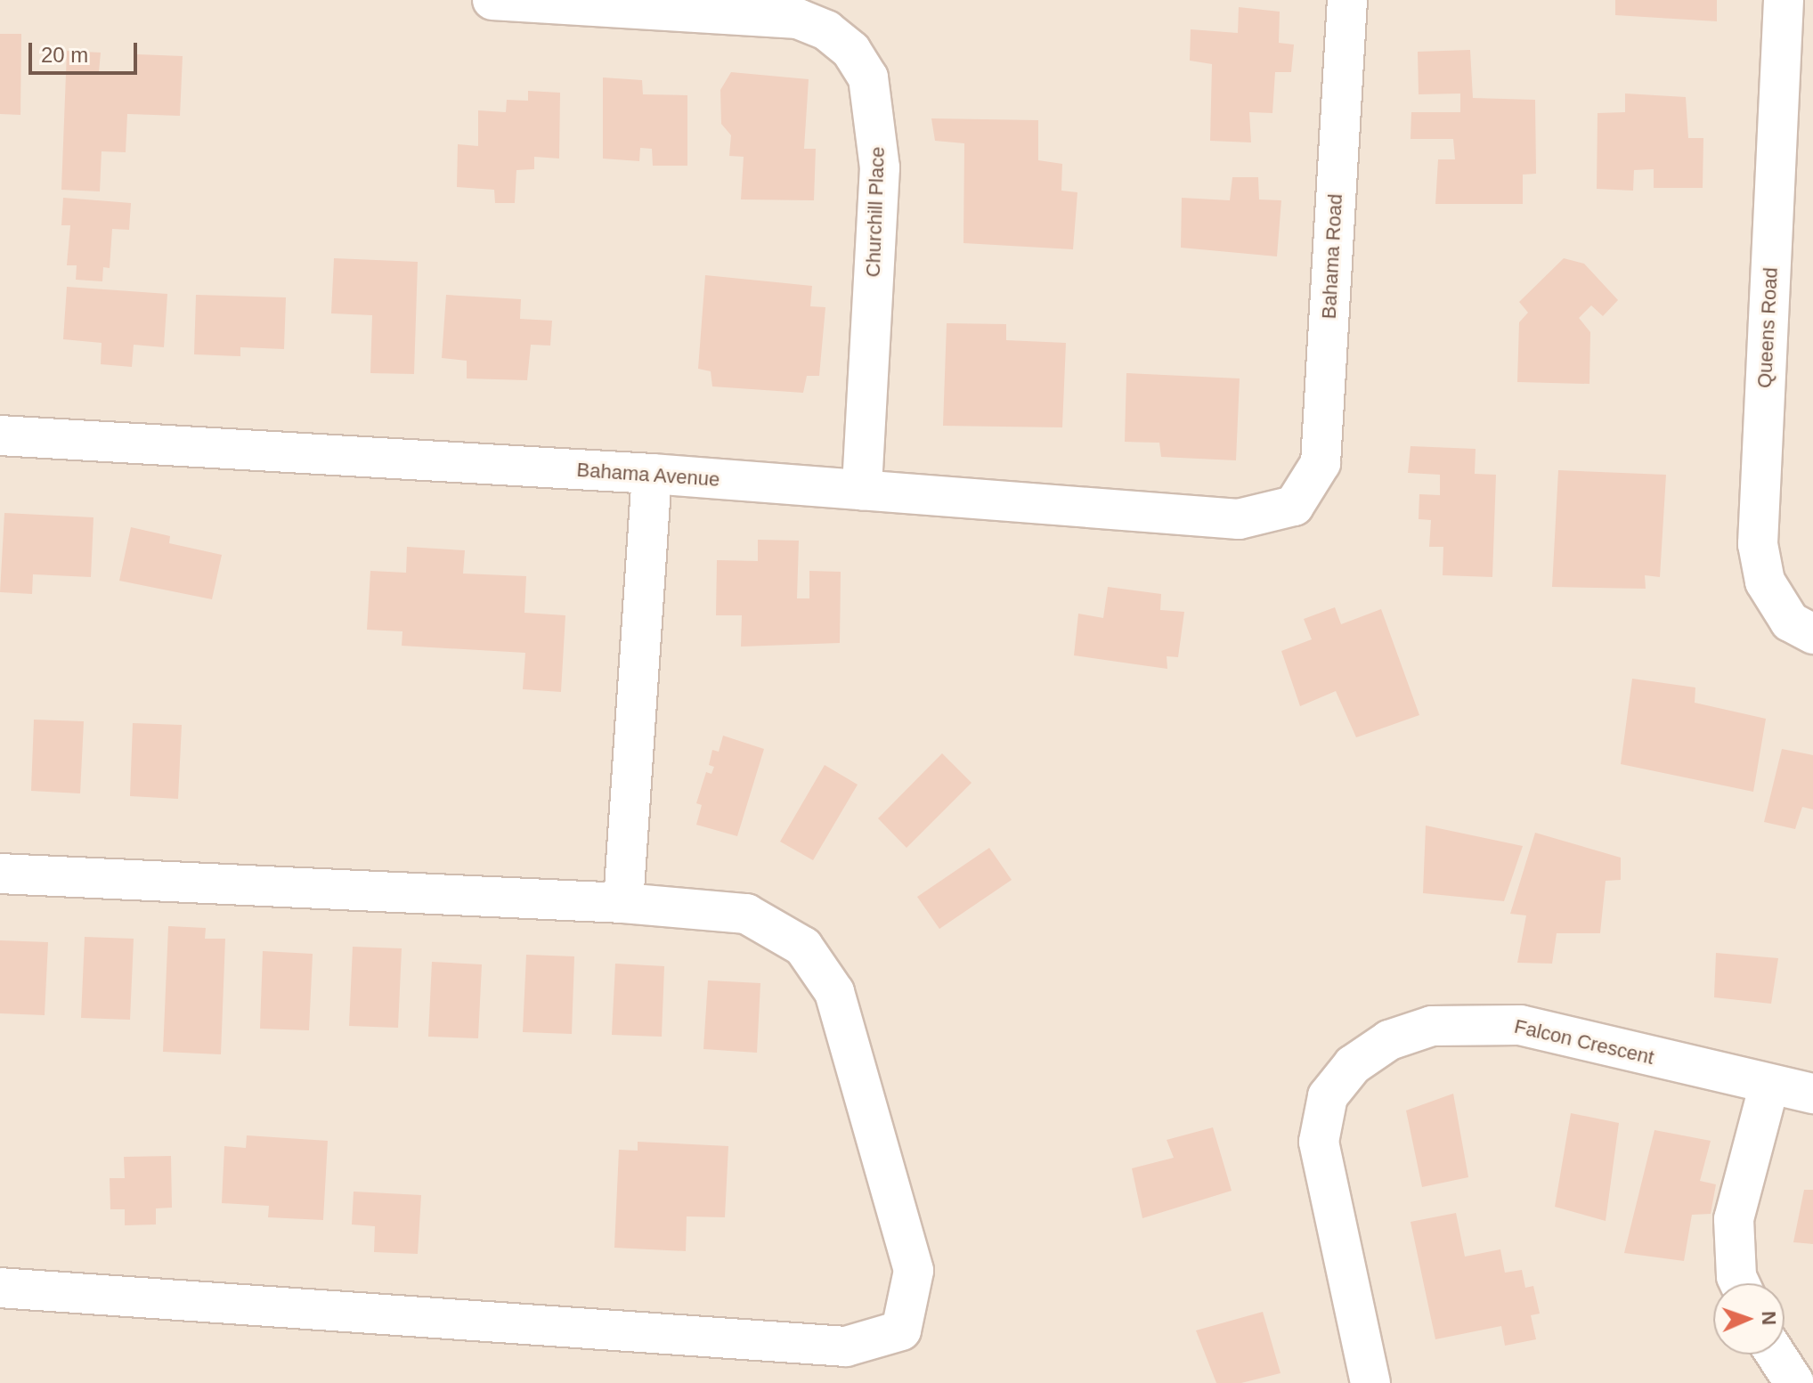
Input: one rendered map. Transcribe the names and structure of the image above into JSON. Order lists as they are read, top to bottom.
{
  "streets": {
    "street": [
      "Churchill Place",
      "Bahama Road",
      "Queens Road",
      "Bahama Avenue",
      "Falcon Crescent"
    ]
  },
  "crossings": [
    ["Churchill Place", "Bahama Avenue"],
    ["Bahama Road", "Bahama Avenue"]
  ],
  "scale_bar": "20 m",
  "north": "right"
}
